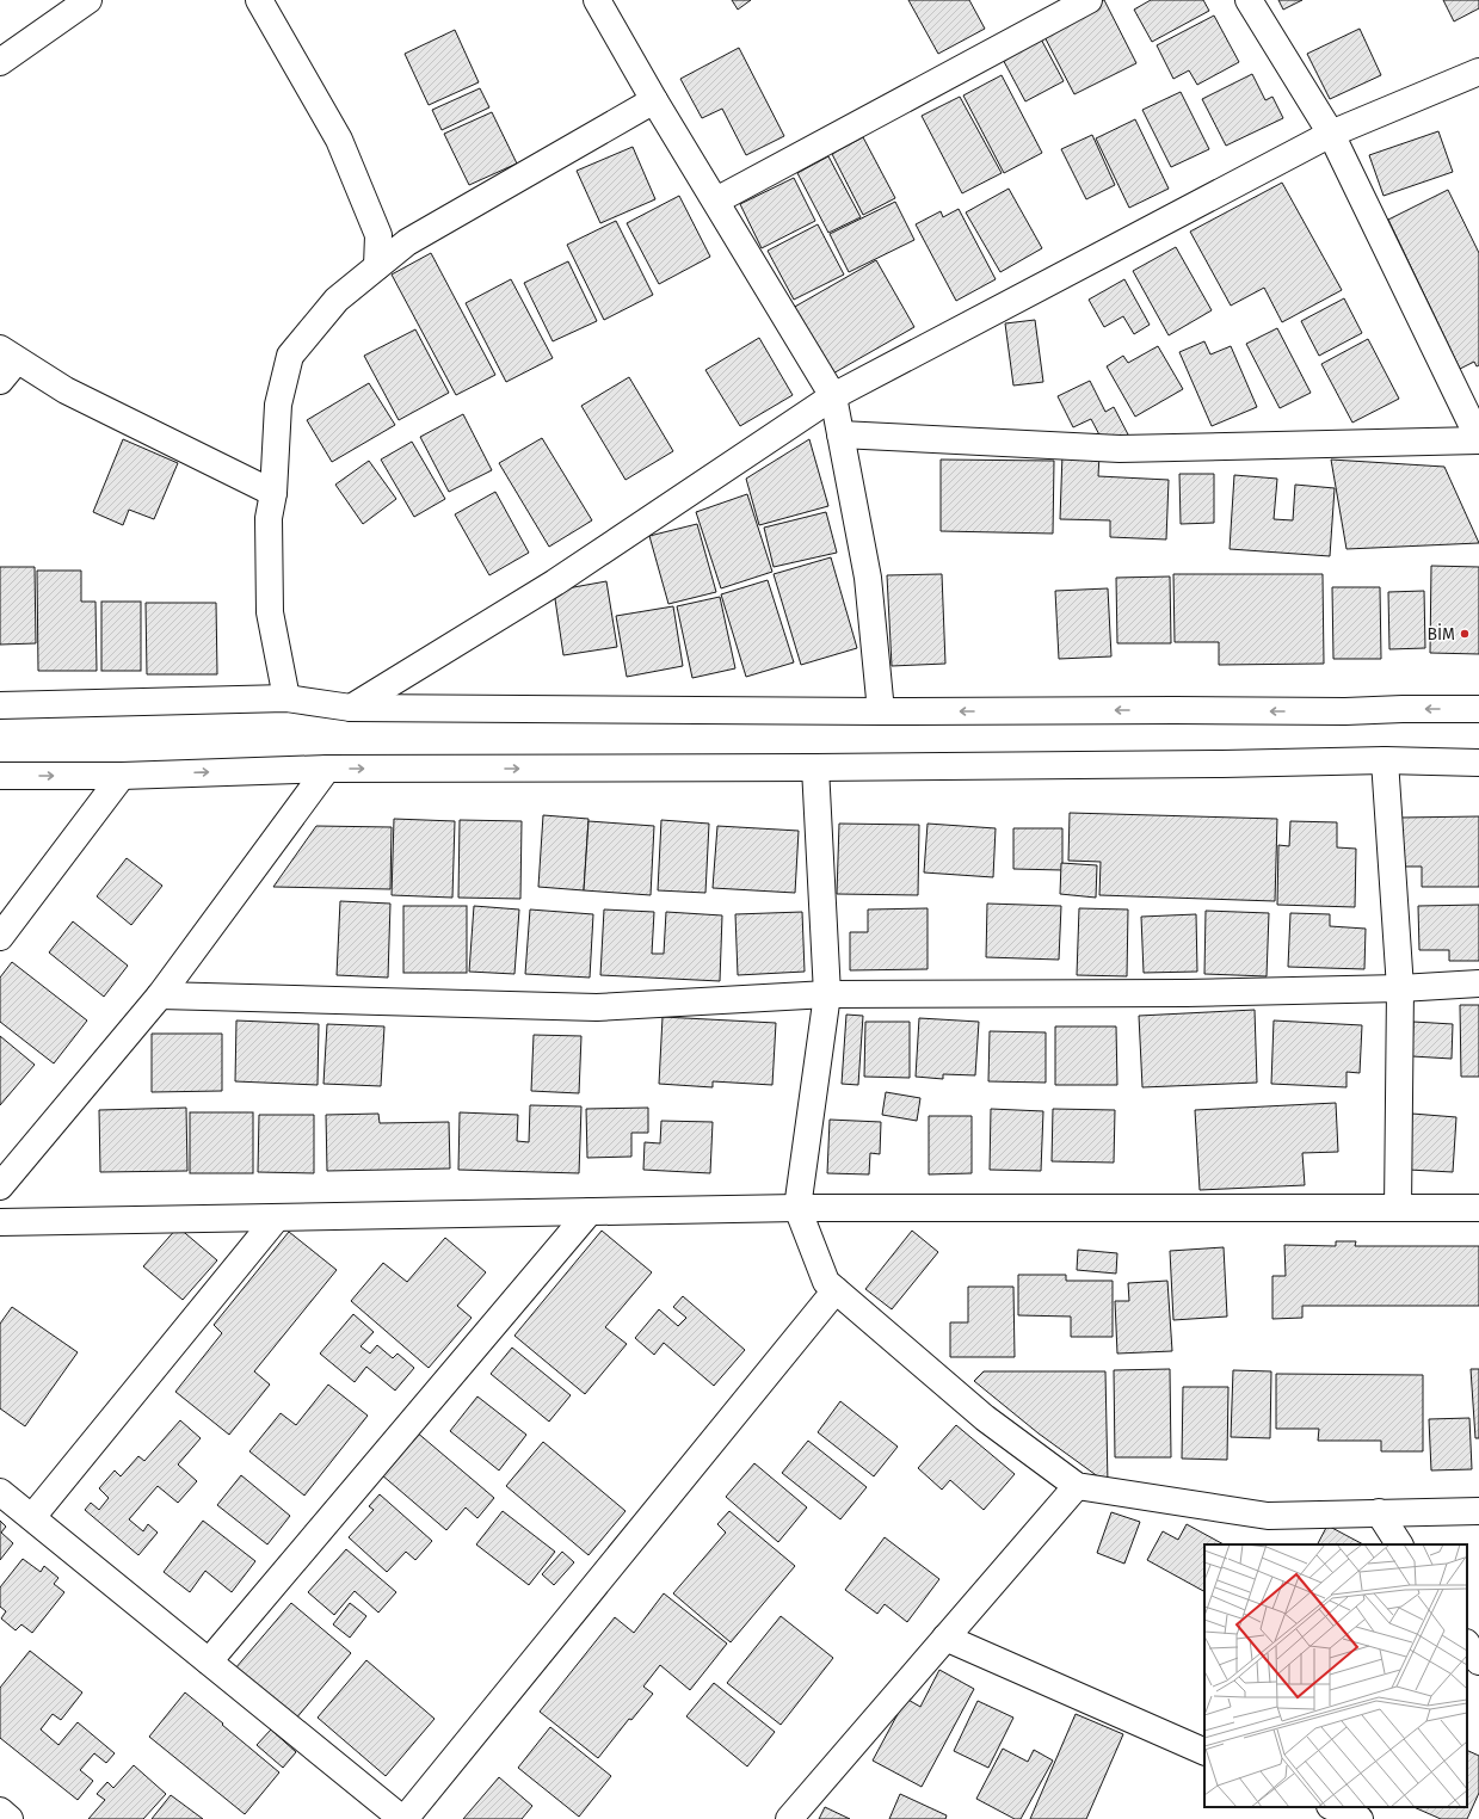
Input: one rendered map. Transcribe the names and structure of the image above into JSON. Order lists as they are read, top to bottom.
{
  "places": ["BİM"]
}
